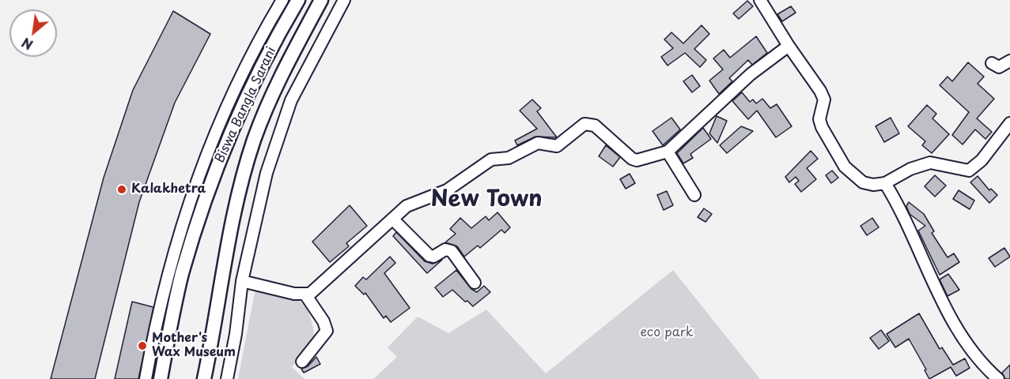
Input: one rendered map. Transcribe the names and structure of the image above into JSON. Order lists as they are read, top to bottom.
{
  "streets": {
    "main road": ["Biswa Bangla Sarani"]
  },
  "districts": ["New Town"],
  "parks": ["eco park"],
  "places": ["Kalakhetra", "Mother's Wax Museum"],
  "north": "bottom left"
}
